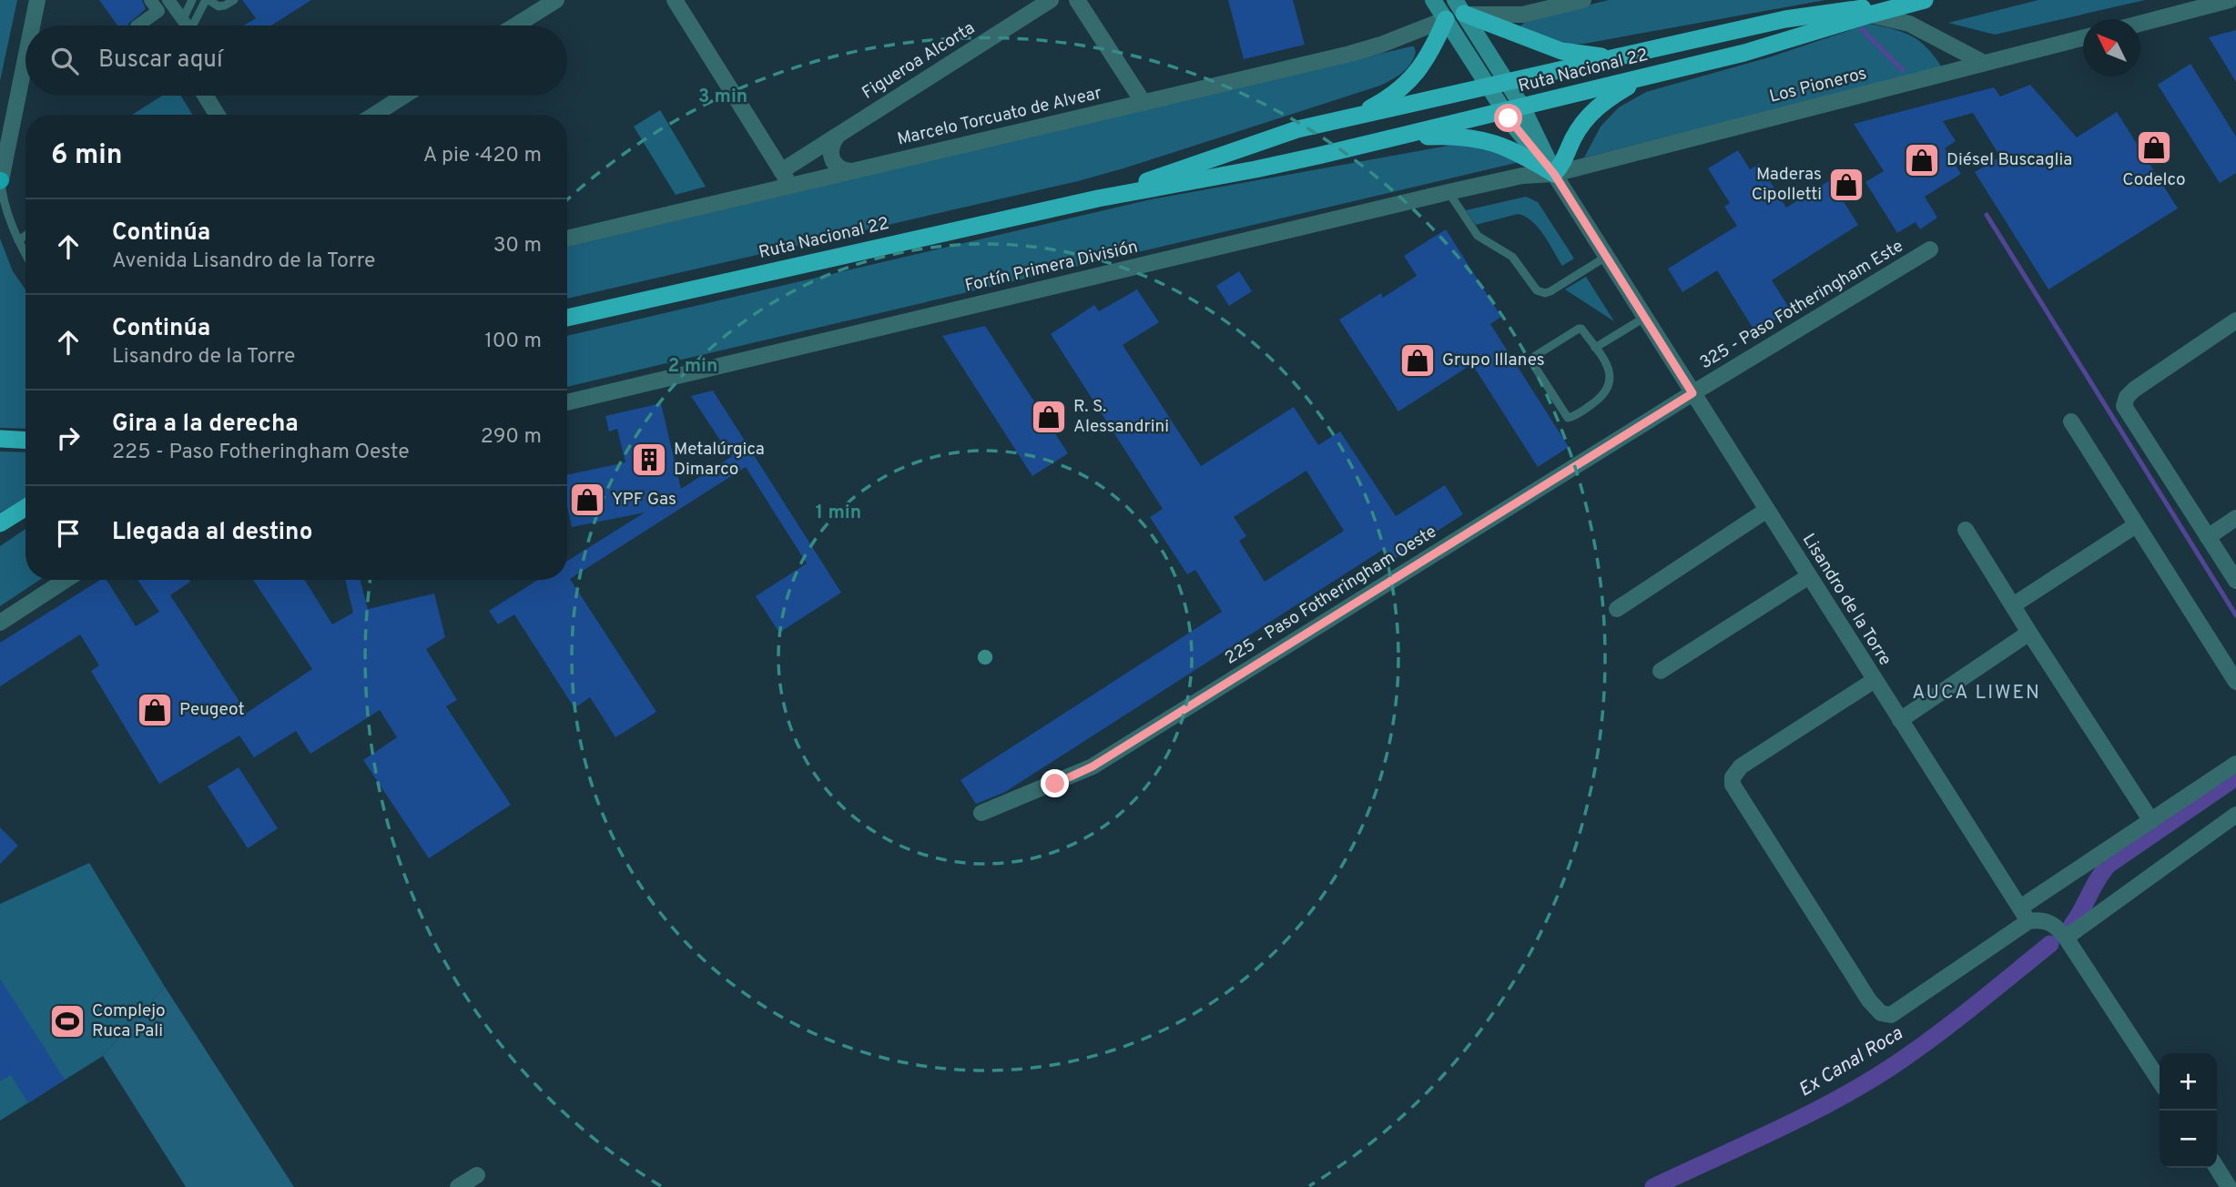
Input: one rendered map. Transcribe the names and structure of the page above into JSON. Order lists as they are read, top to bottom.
{
  "streets": {
    "highway": ["Ruta Nacional 22"],
    "street": [
      "Figueroa Alcorta",
      "Los Pioneros",
      "Marcelo Torcuato de Alvear",
      "Fortín Primera División",
      "325 - Paso Fotheringham Este",
      "225 - Paso Fotheringham Oeste",
      "Lisandro de la Torre"
    ]
  },
  "crossings": [
    ["Los Pioneros", "Fortín Primera División"],
    ["Los Pioneros", "Lisandro de la Torre"],
    ["Fortín Primera División", "Lisandro de la Torre"],
    ["325 - Paso Fotheringham Este", "225 - Paso Fotheringham Oeste"],
    ["325 - Paso Fotheringham Este", "Lisandro de la Torre"],
    ["225 - Paso Fotheringham Oeste", "Lisandro de la Torre"]
  ],
  "districts": ["AUCA LIWEN"],
  "water": ["Ex Canal Roca"],
  "places": {
    "shop": [
      "Codelco",
      "Diésel Buscaglia",
      "Maderas Cipolletti",
      "Grupo Illanes",
      "R. S. Alessandrini",
      "YPF Gas",
      "Peugeot"
    ],
    "building": ["Metalúrgica Dimarco"],
    "sports": ["Complejo Ruca Pali"]
  },
  "north": "top left",
  "page": {
    "search": "Buscar aquí",
    "heading": ["6 min", "A pie · 420 m"],
    "list": [
      ["Continúa", "Avenida Lisandro de la Torre", "30 m"],
      ["Continúa", "Lisandro de la Torre", "100 m"],
      ["Gira a la derecha", "225 - Paso Fotheringham Oeste", "290 m"],
      "Llegada al destino"
    ],
    "map_buttons": ["+", "−"]
  },
  "rings": ["3 min", "2 min", "1 min"]
}
